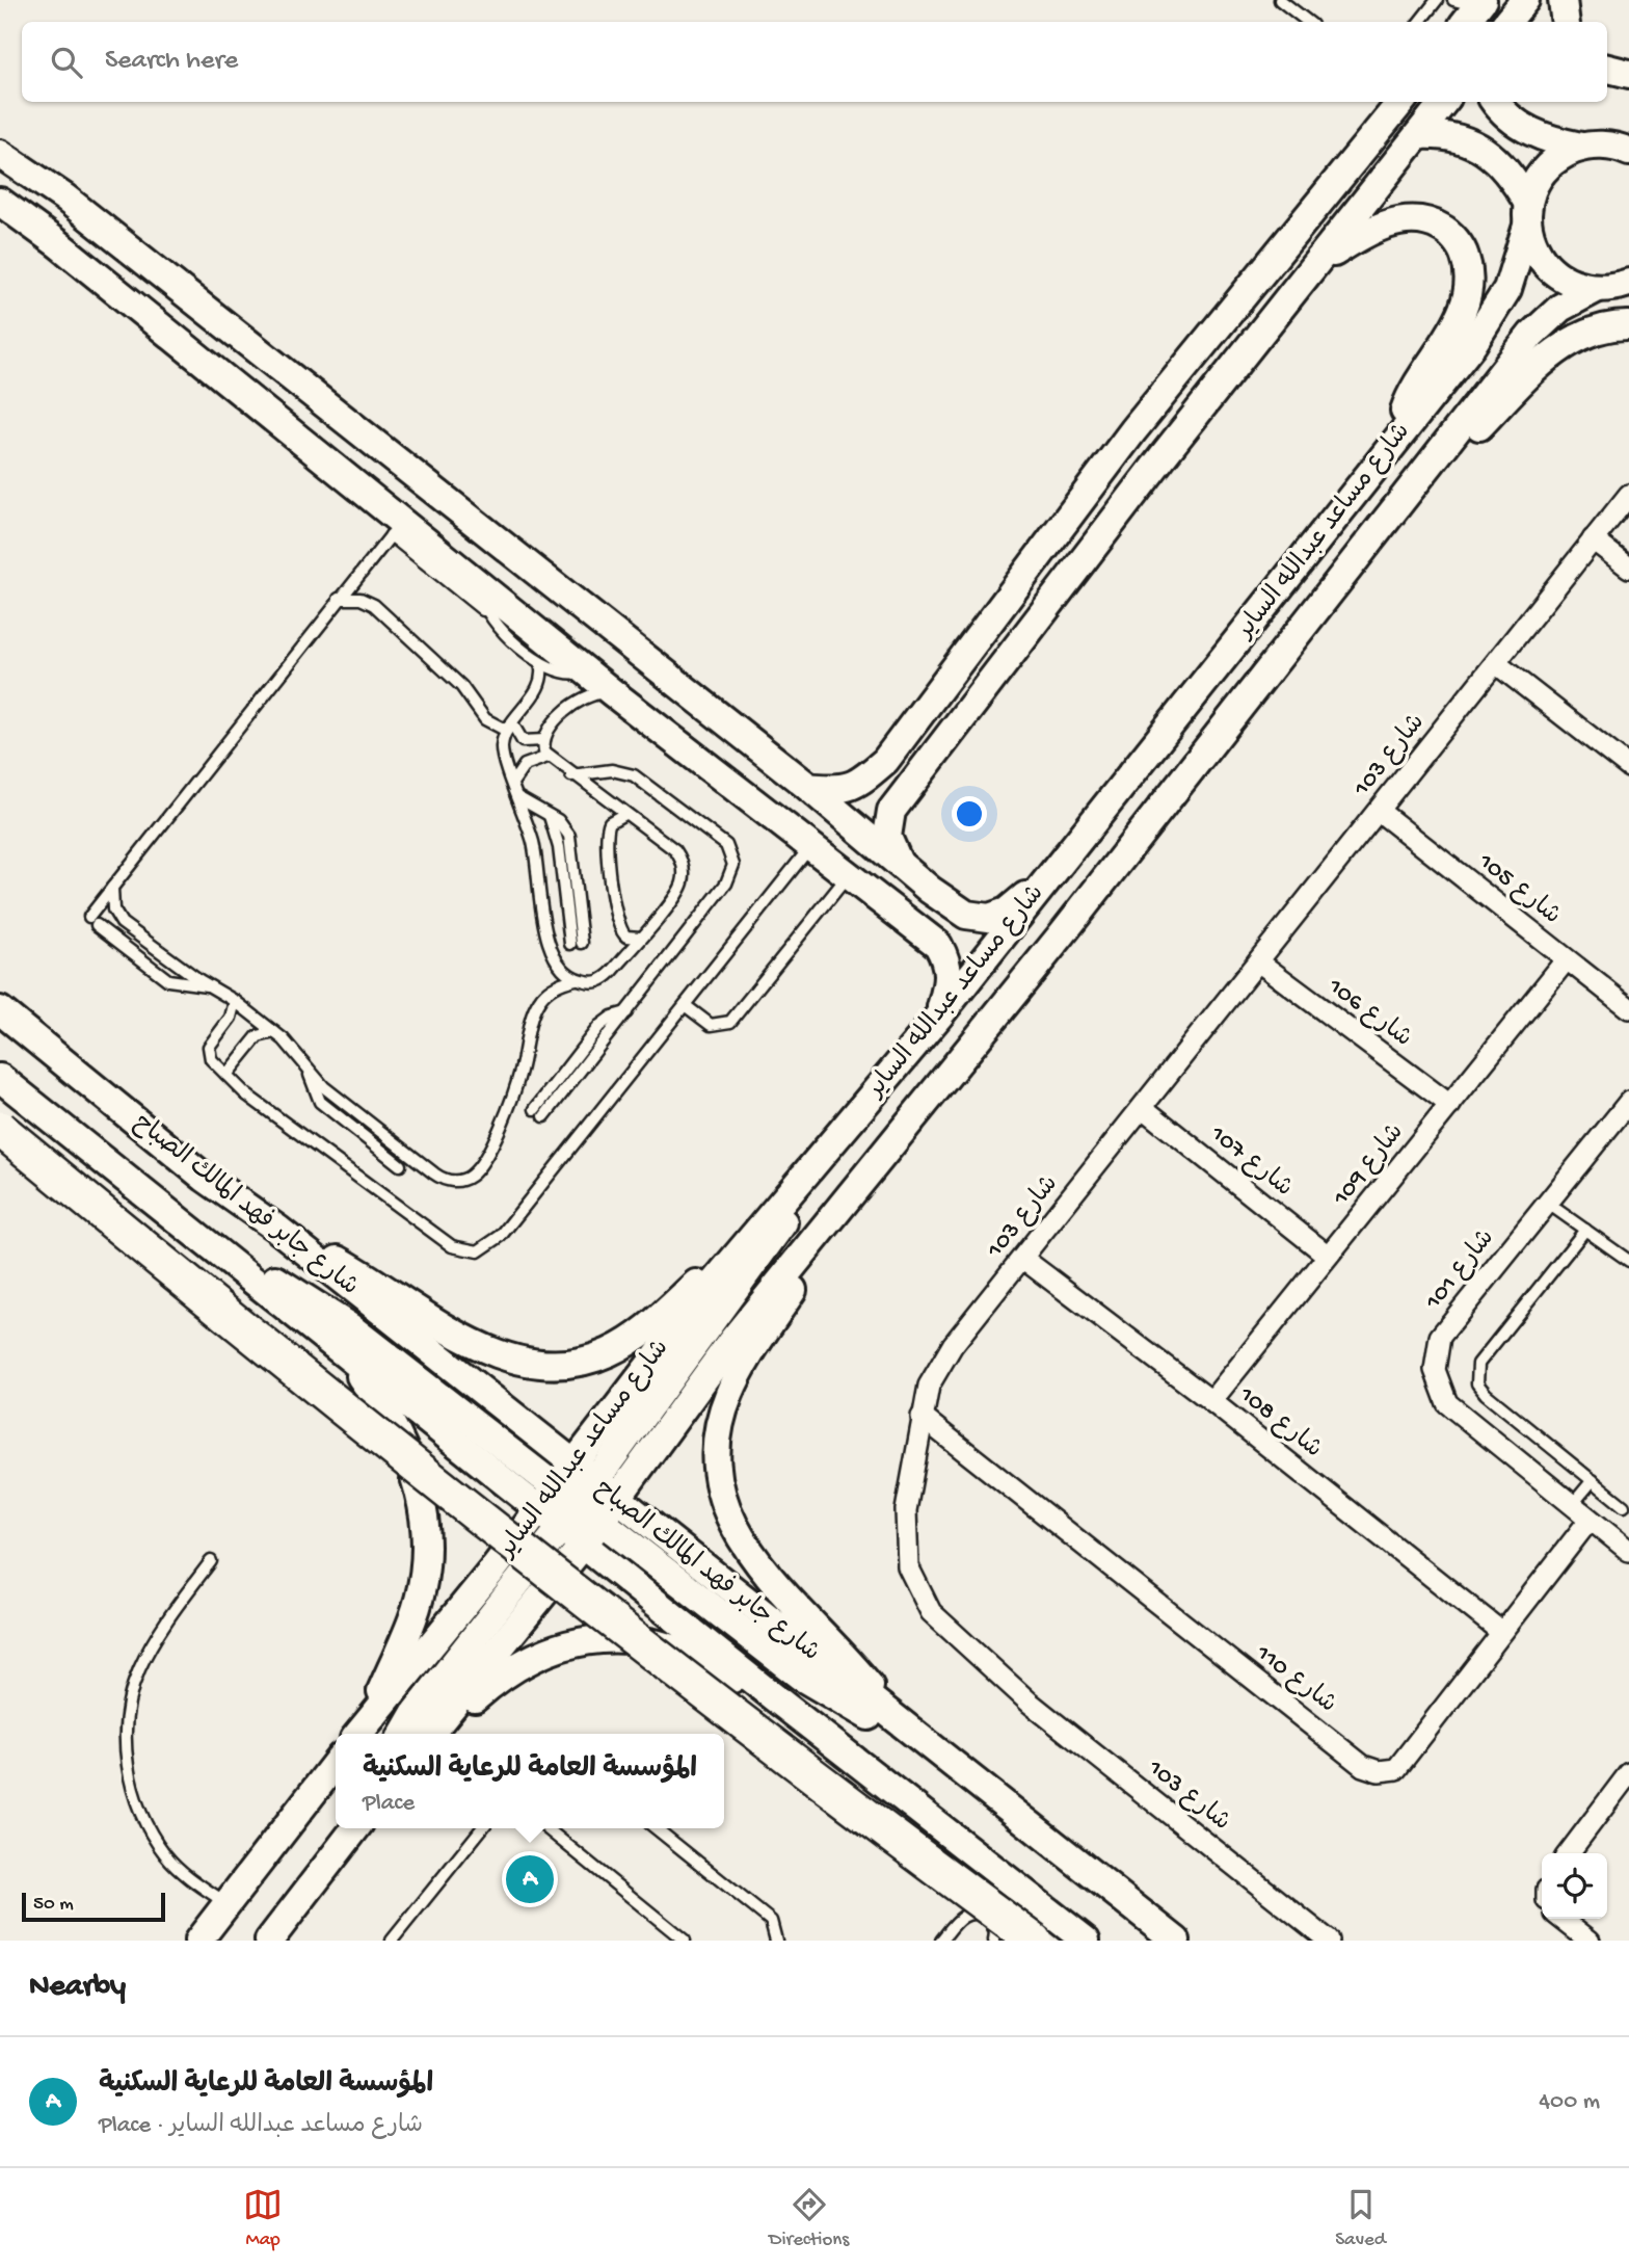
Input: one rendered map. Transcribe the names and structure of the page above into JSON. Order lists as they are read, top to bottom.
{
  "streets": {
    "street": [
      "شارع مساعد عبدالله الساير",
      "شارع 103",
      "شارع 105",
      "شارع 106",
      "شارع 107",
      "شارع 109",
      "شارع جابر فهد المالك الصباح",
      "شارع 101",
      "شارع 108",
      "شارع 110"
    ]
  },
  "crossings": [
    ["شارع مساعد عبدالله الساير", "شارع جابر فهد المالك الصباح"],
    ["شارع 103", "شارع 105"],
    ["شارع 103", "شارع 106"],
    ["شارع 103", "شارع 107"],
    ["شارع 103", "شارع 108"],
    ["شارع 103", "شارع 110"],
    ["شارع 105", "شارع 109"],
    ["شارع 106", "شارع 109"],
    ["شارع 107", "شارع 109"],
    ["شارع 109", "شارع 108"],
    ["شارع 101", "شارع 110"],
    ["شارع 108", "شارع 110"]
  ],
  "scale_bar": "50 m",
  "page": {
    "search": "Search here",
    "popup": ["المؤسسة العامة للرعاية السكنية", "Place"],
    "pins": "A",
    "scale": "50 m",
    "heading": "Nearby",
    "list": [
      {
        "mark": "A",
        "name": "المؤسسة العامة للرعاية السكنية",
        "note": "Place · شارع مساعد عبدالله الساير",
        "value": "400 m"
      }
    ],
    "nav": ["Map", "Directions", "Saved"]
  }
}
